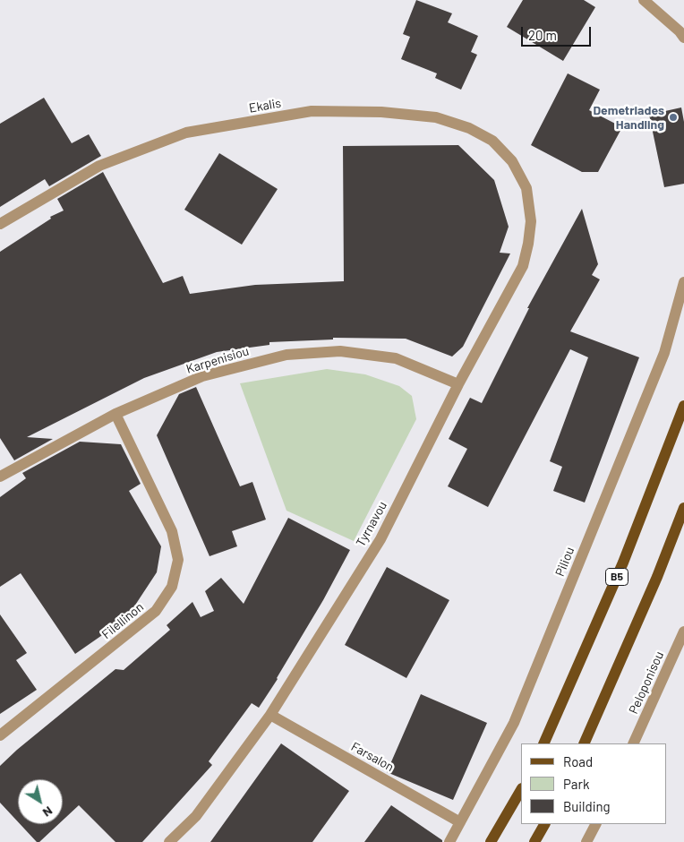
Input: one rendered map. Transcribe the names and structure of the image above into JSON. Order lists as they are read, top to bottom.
{
  "streets": {
    "main road": ["B5"],
    "street": [
      "Ekalis",
      "Karpenisiou",
      "Tyrnavou",
      "Piliou",
      "Filellinon",
      "Peloponisou",
      "Farsalon"
    ]
  },
  "crossings": [
    ["Ekalis", "Tyrnavou"],
    ["Karpenisiou", "Tyrnavou"],
    ["Karpenisiou", "Filellinon"],
    ["Tyrnavou", "Farsalon"],
    ["Piliou", "Farsalon"]
  ],
  "places": ["Demetriades Handling"],
  "legend": ["Road", "Park", "Building"],
  "scale_bar": "20 m",
  "north": "bottom right"
}
